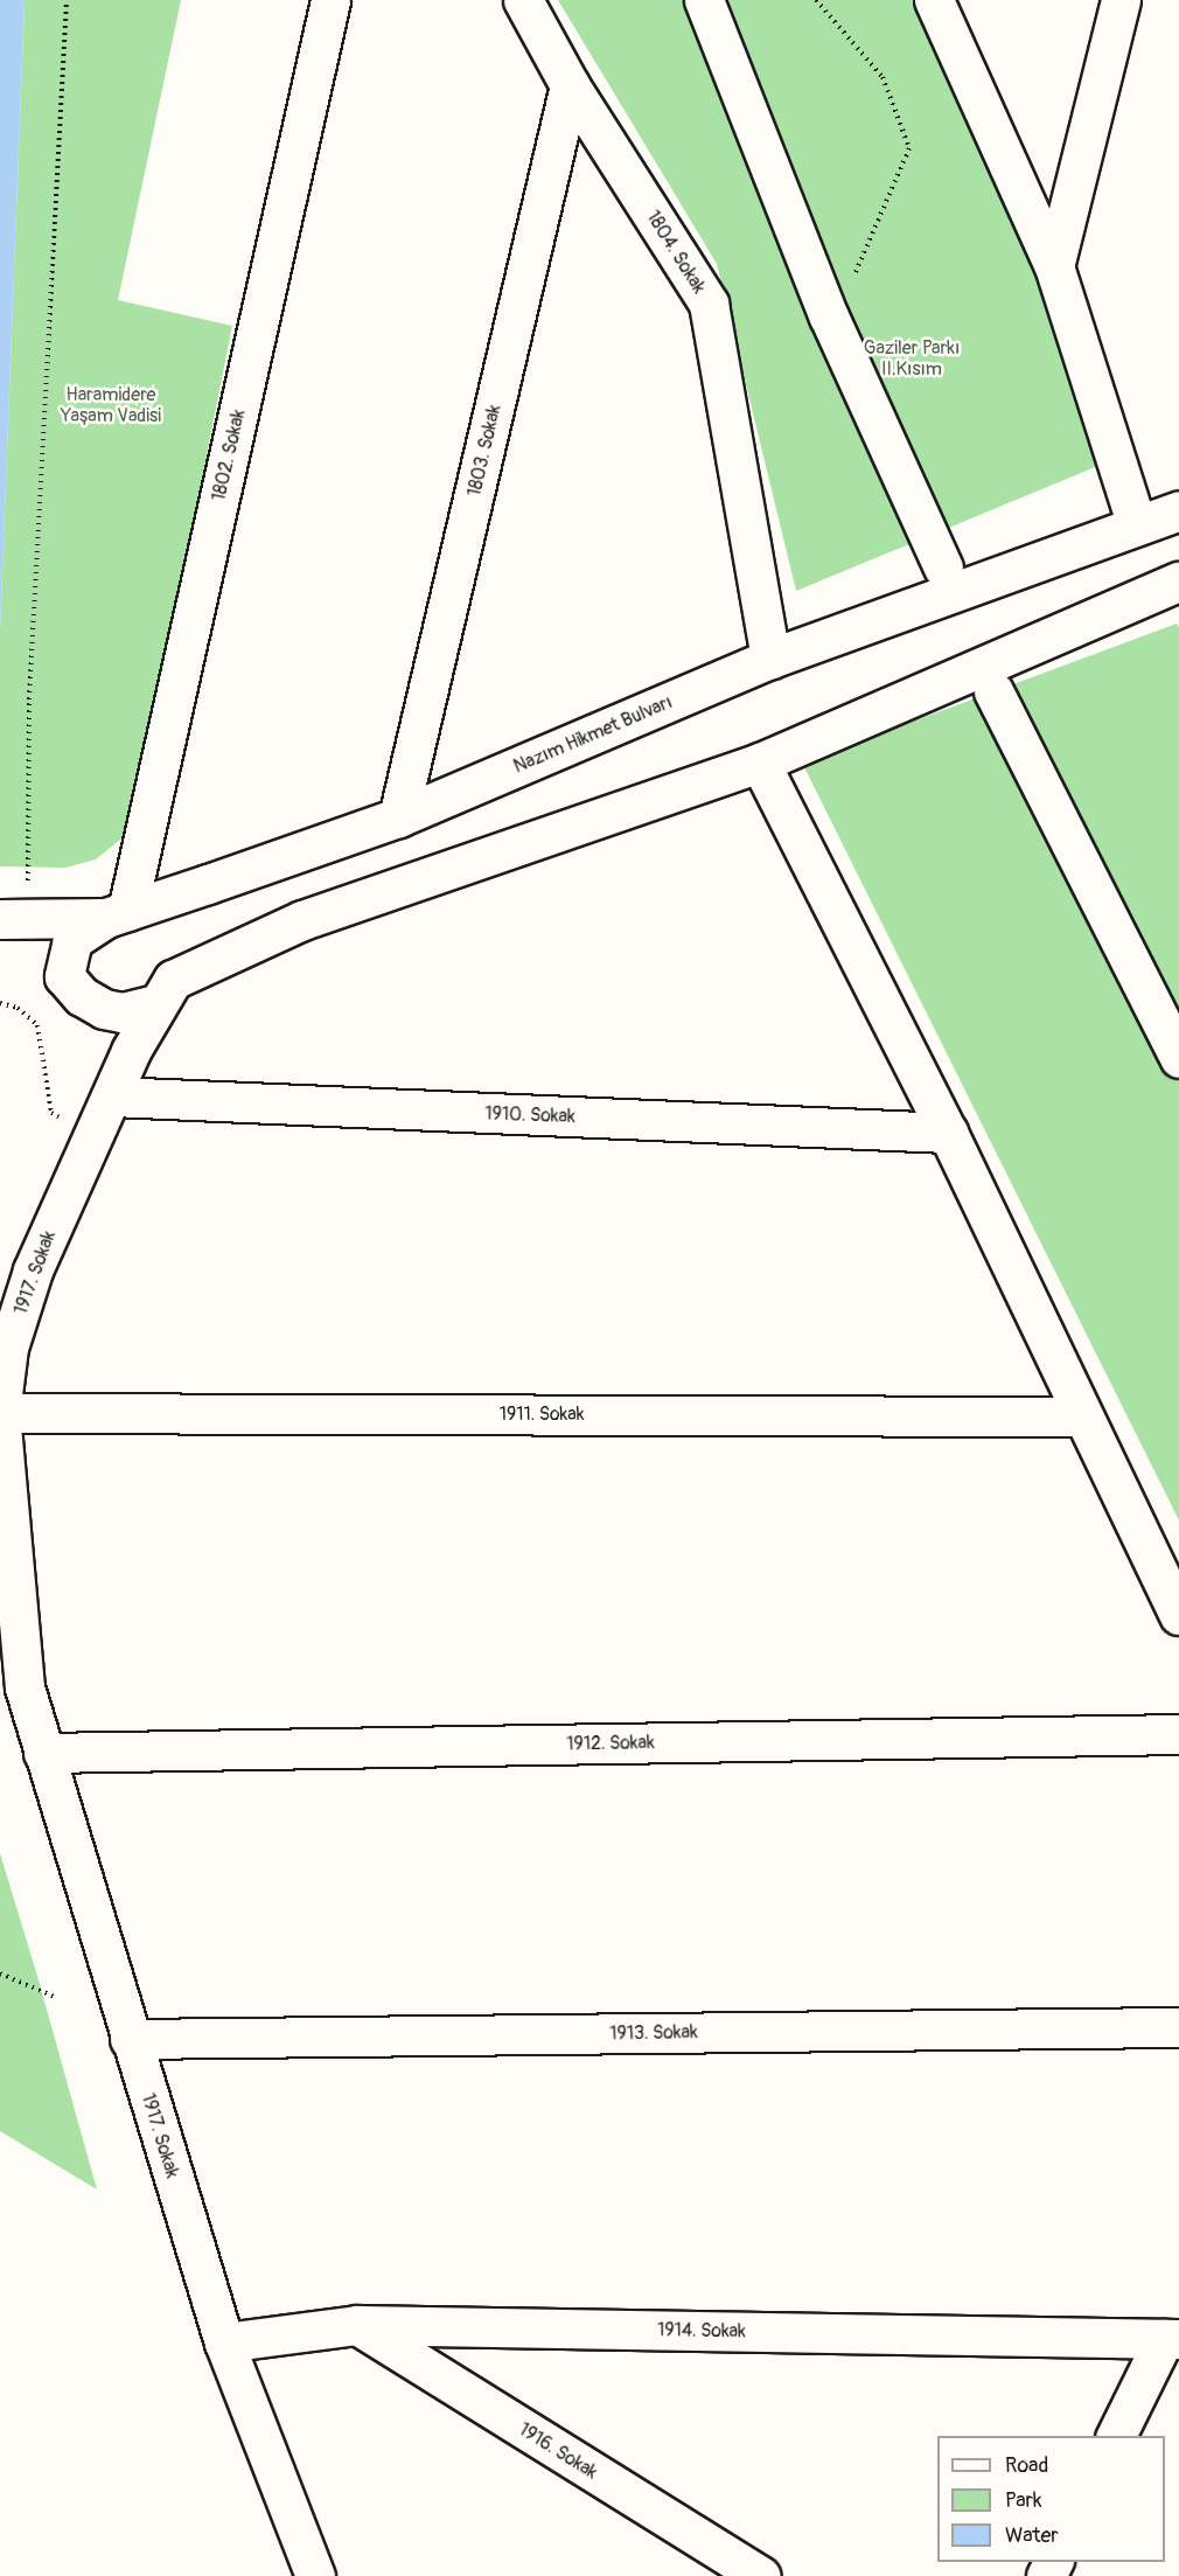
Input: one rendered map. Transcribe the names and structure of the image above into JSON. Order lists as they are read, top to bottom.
{
  "streets": {
    "street": [
      "1804. Sokak",
      "1803. Sokak",
      "1802. Sokak",
      "Nazım Hikmet Bulvarı",
      "1910. Sokak",
      "1917. Sokak",
      "1911. Sokak",
      "1912. Sokak",
      "1913. Sokak",
      "1914. Sokak",
      "1916. Sokak"
    ]
  },
  "crossings": [
    ["1804. Sokak", "1803. Sokak"],
    ["1804. Sokak", "Nazım Hikmet Bulvarı"],
    ["1803. Sokak", "Nazım Hikmet Bulvarı"],
    ["1802. Sokak", "Nazım Hikmet Bulvarı"],
    ["1910. Sokak", "1917. Sokak"],
    ["1917. Sokak", "1911. Sokak"],
    ["1917. Sokak", "1912. Sokak"],
    ["1917. Sokak", "1913. Sokak"],
    ["1917. Sokak", "1914. Sokak"],
    ["1914. Sokak", "1916. Sokak"]
  ],
  "parks": ["Gaziler Parkı II.Kısım", "Haramidere Yaşam Vadisi"],
  "legend": ["Road", "Park", "Water"]
}
